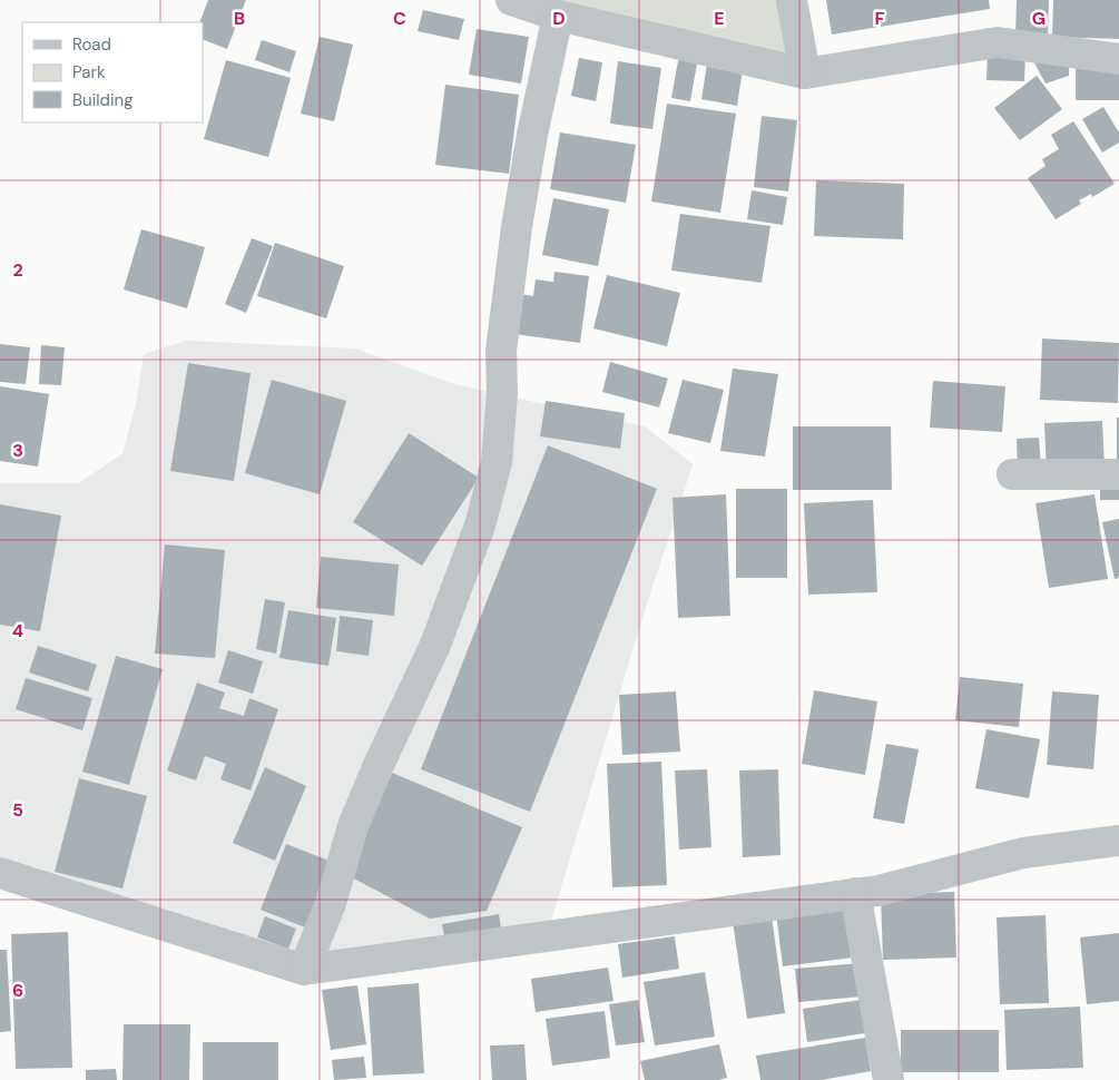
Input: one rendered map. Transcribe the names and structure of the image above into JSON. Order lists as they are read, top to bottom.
{
  "legend": ["Road", "Park", "Building"],
  "grid": {
    "columns": [
      "B",
      "C",
      "D",
      "E",
      "F",
      "G"
    ],
    "rows": [
      "2",
      "3",
      "4",
      "5",
      "6"
    ]
  }
}
